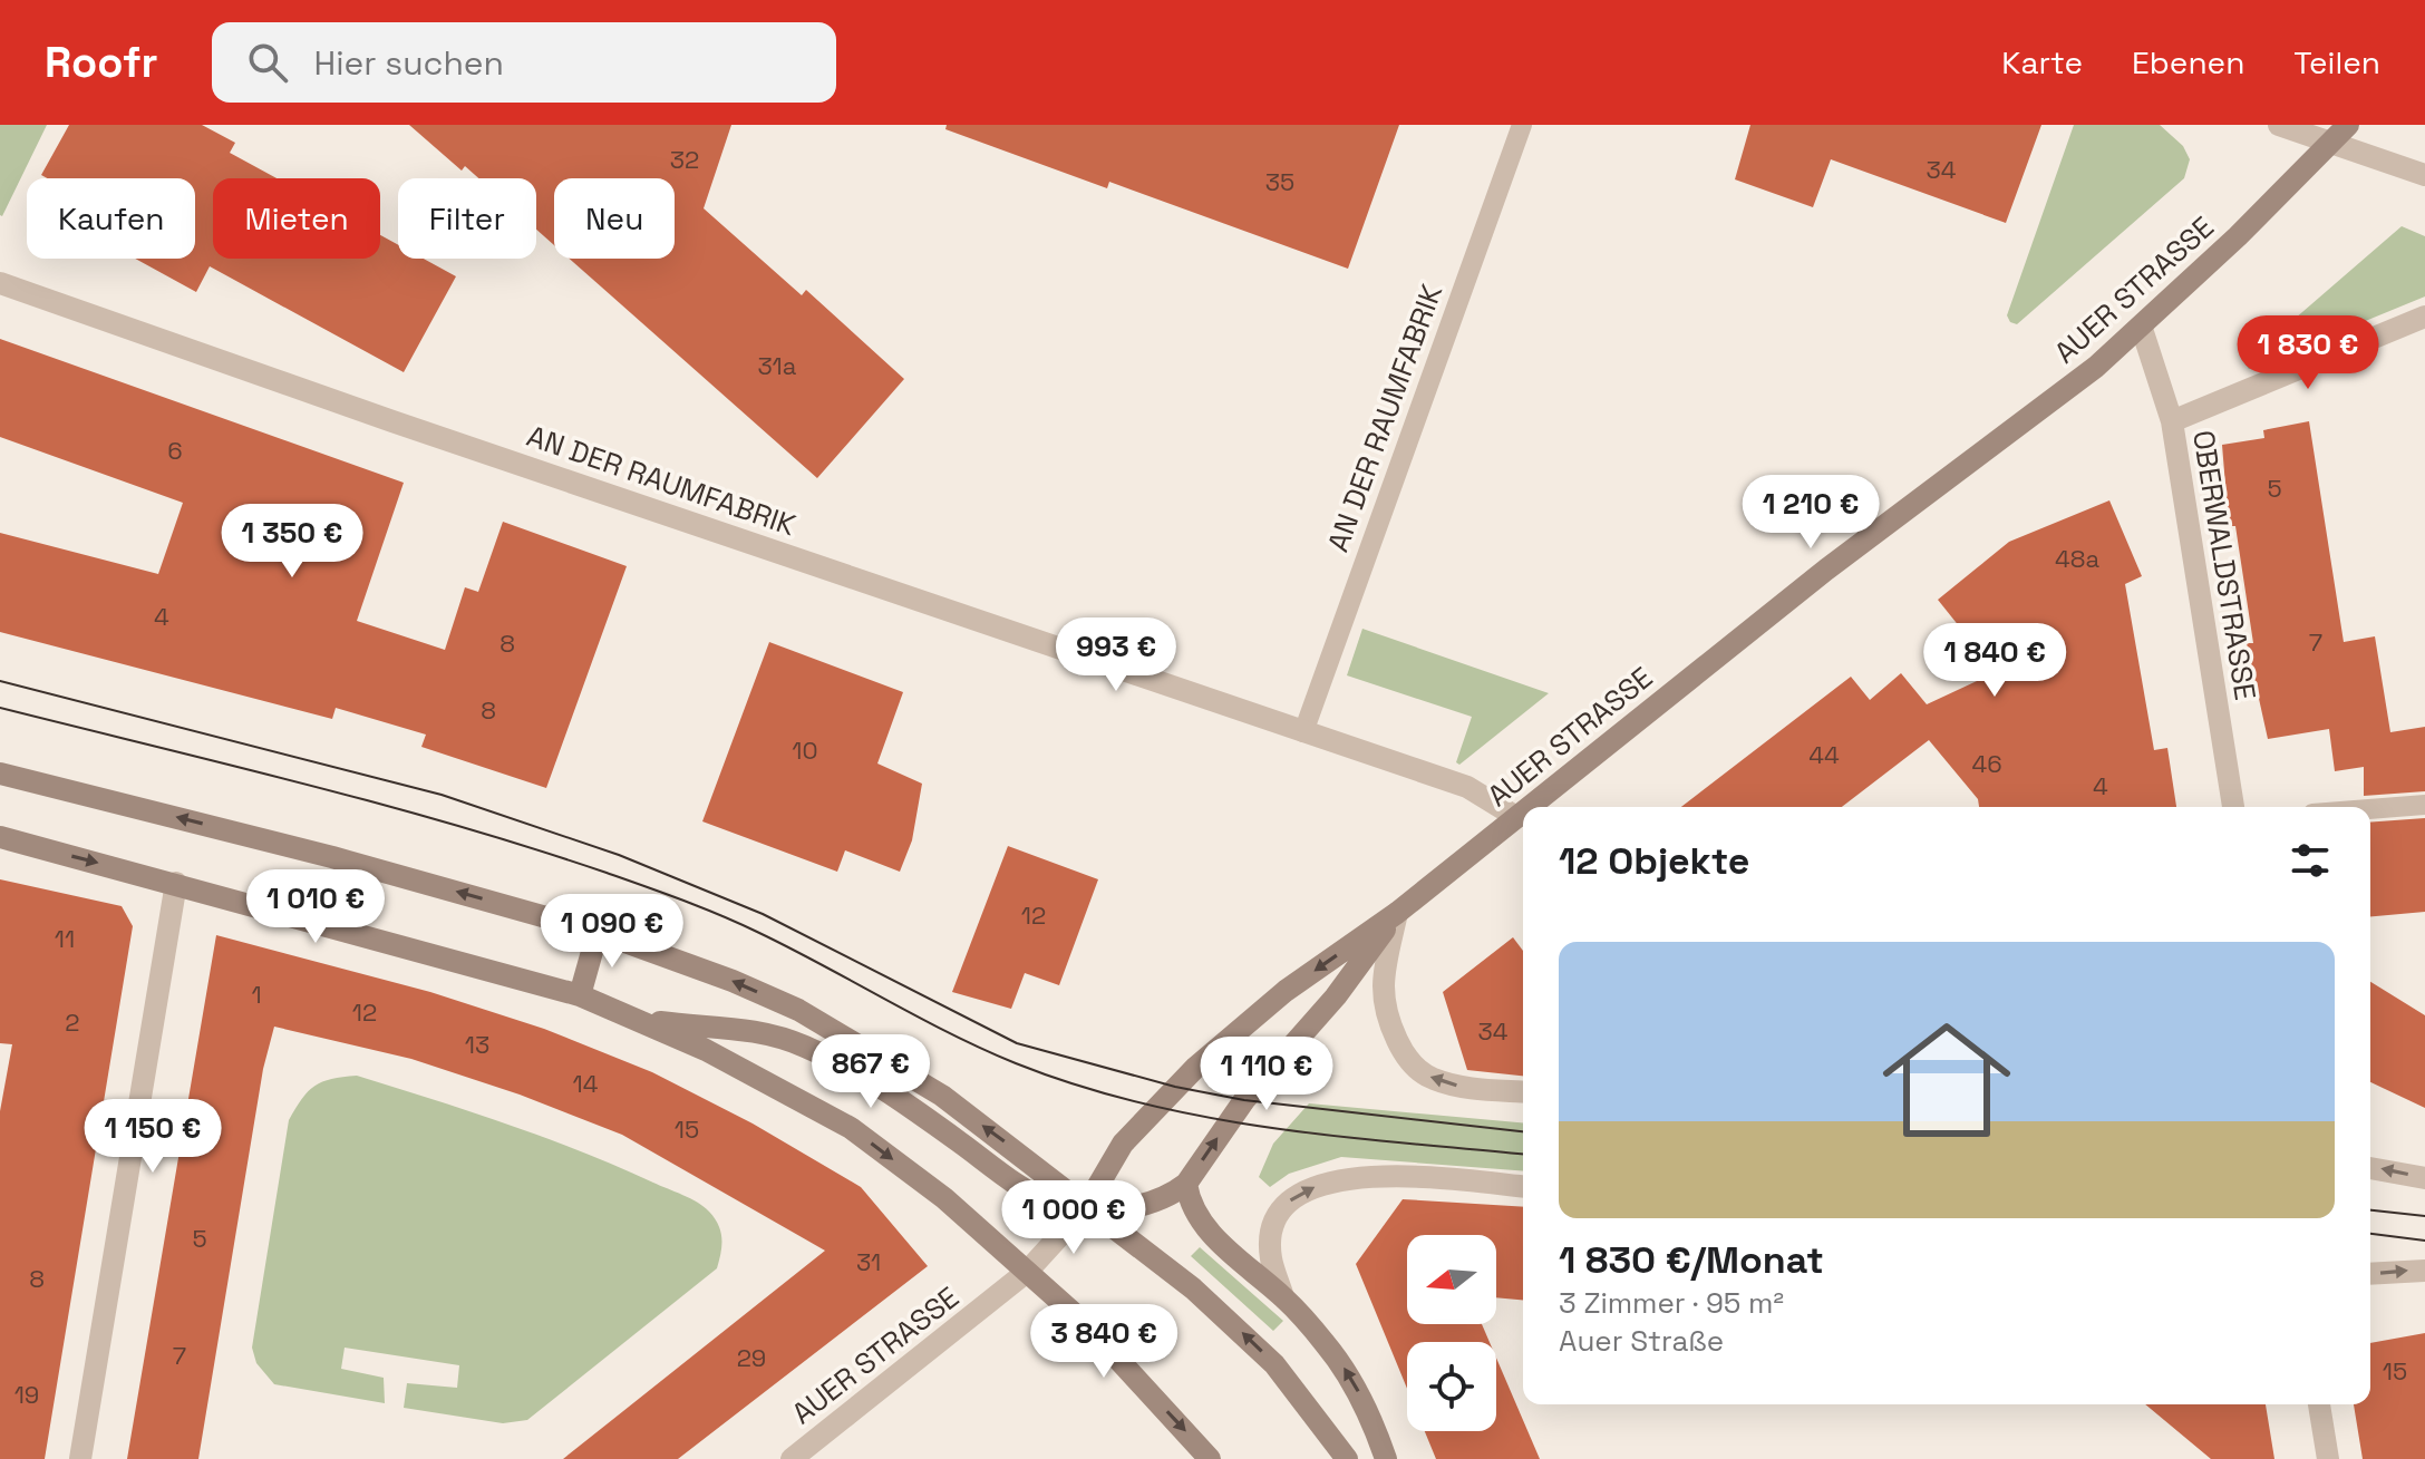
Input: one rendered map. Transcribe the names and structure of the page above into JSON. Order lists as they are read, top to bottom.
{
  "streets": {
    "main road": ["AUER STRASSE"],
    "street": ["AN DER RAUMFABRIK", "OBERWALDSTRASSE"]
  },
  "crossings": [
    ["AUER STRASSE", "AN DER RAUMFABRIK"],
    ["AUER STRASSE", "OBERWALDSTRASSE"]
  ],
  "house_numbers": [
    "32",
    "34",
    "35",
    "31a",
    "6",
    "5",
    "48a",
    "4",
    "7",
    "8",
    "8",
    "10",
    "44",
    "46",
    "4",
    "12",
    "11",
    "1",
    "12",
    "2",
    "34",
    "13",
    "14",
    "15",
    "5",
    "31",
    "8",
    "7",
    "29",
    "15",
    "19"
  ],
  "north": "left",
  "page": {
    "header": "Roofr",
    "search": "Hier suchen",
    "nav": ["Karte", "Ebenen", "Teilen"],
    "chip": [
      "Kaufen",
      "Mieten",
      "Filter",
      "Neu"
    ],
    "price": [
      "1 830 €",
      "1 210 €",
      "1 350 €",
      "993 €",
      "1 840 €",
      "1 010 €",
      "1 090 €",
      "867 €",
      "1 110 €",
      "1 150 €",
      "1 000 €",
      "3 840 €"
    ],
    "heading": "12 Objekte",
    "list": [
      {
        "name": "1 830 €/Monat",
        "note": "3 Zimmer · 95 m² · Auer Straße"
      }
    ]
  }
}
